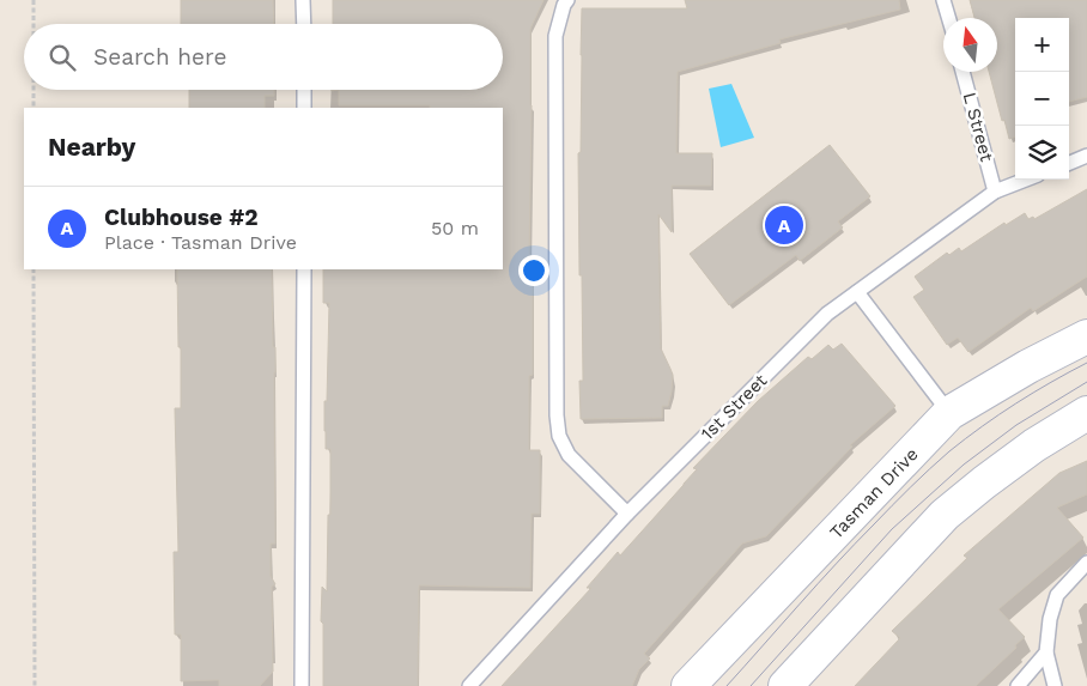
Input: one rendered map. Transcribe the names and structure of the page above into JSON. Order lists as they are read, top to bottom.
{
  "streets": {
    "street": ["Tasman Drive"],
    "lane": ["L Street", "1st Street"]
  },
  "crossings": [
    ["L Street", "1st Street"]
  ],
  "north": "top",
  "page": {
    "map_buttons": ["+", "−"],
    "search": "Search here",
    "heading": "Nearby",
    "list": [
      {
        "mark": "A",
        "name": "Clubhouse #2",
        "note": "Place · Tasman Drive",
        "value": "50 m"
      }
    ],
    "pins": "A"
  }
}
